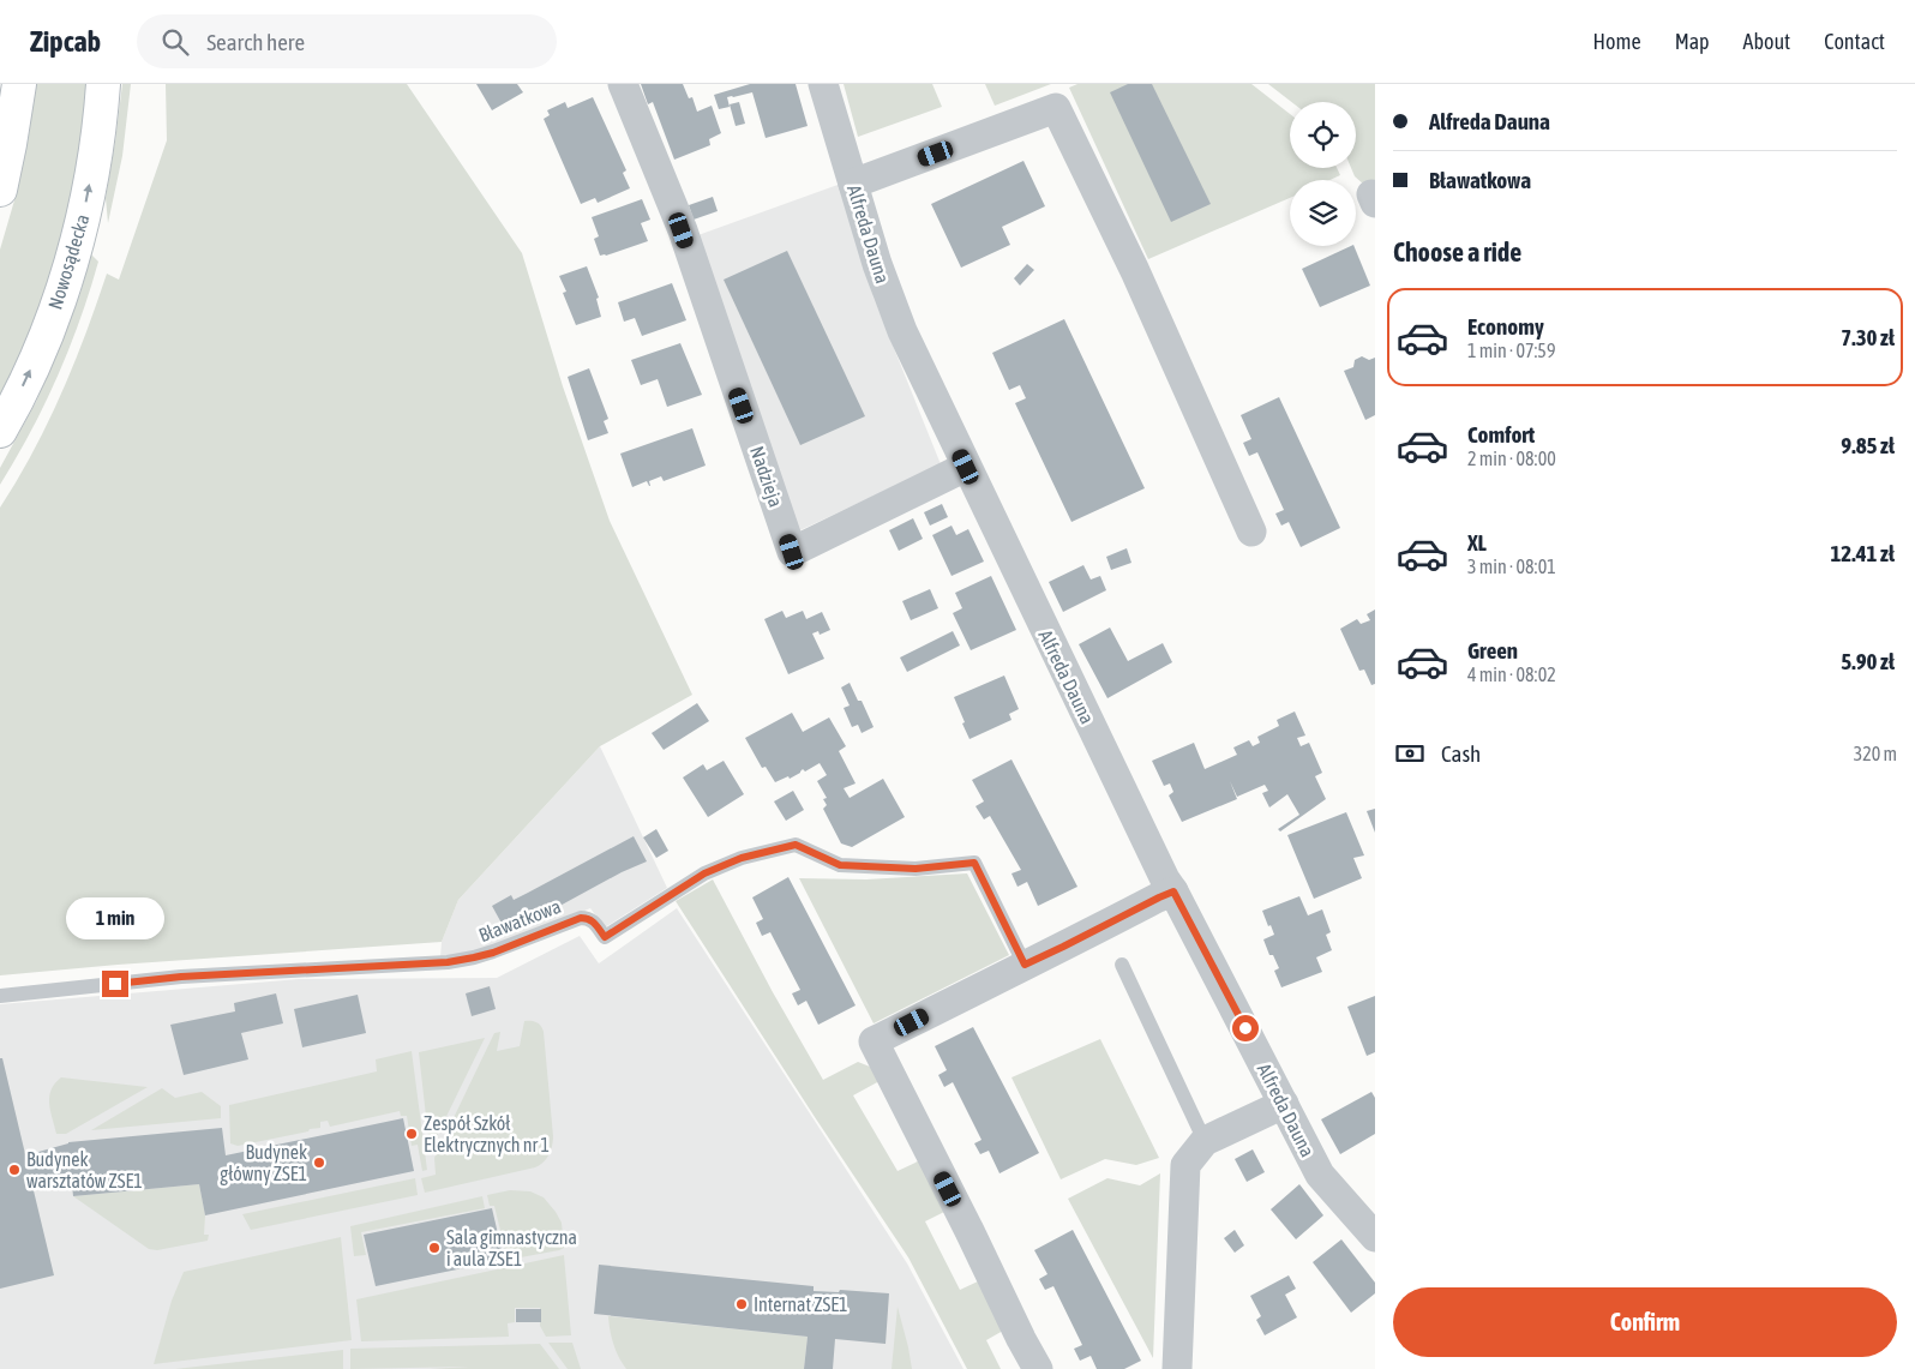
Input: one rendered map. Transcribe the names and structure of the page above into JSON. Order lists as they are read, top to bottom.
{
  "streets": {
    "main road": ["Nowosądecka"],
    "street": ["Alfreda Dauna", "Nadzieja"],
    "lane": ["Bławatkowa"]
  },
  "crossings": [
    ["Alfreda Dauna", "Nadzieja"]
  ],
  "one_way": ["Nowosądecka"],
  "places": [
    "Zespół Szkół Elektrycznych nr 1",
    "Budynek główny ZSE1",
    "Budynek warsztatów ZSE1",
    "Sala gimnastyczna i aula ZSE1",
    "Internat ZSE1"
  ],
  "page": {
    "header": "Zipcab",
    "search": "Search here",
    "nav": [
      "Home",
      "Map",
      "About",
      "Contact"
    ],
    "banner": ["Alfreda Dauna", "Bławatkowa"],
    "heading": "Choose a ride",
    "list": [
      {
        "name": "Economy",
        "note": "1 min · 07:59",
        "value": "7.30 zł"
      },
      {
        "name": "Comfort",
        "note": "2 min · 08:00",
        "value": "9.85 zł"
      },
      {
        "name": "XL",
        "note": "3 min · 08:01",
        "value": "12.41 zł"
      },
      {
        "name": "Green",
        "note": "4 min · 08:02",
        "value": "5.90 zł"
      }
    ],
    "pay": ["Cash", "320 m"],
    "bubble": "1 min",
    "buttons": "Confirm"
  }
}
